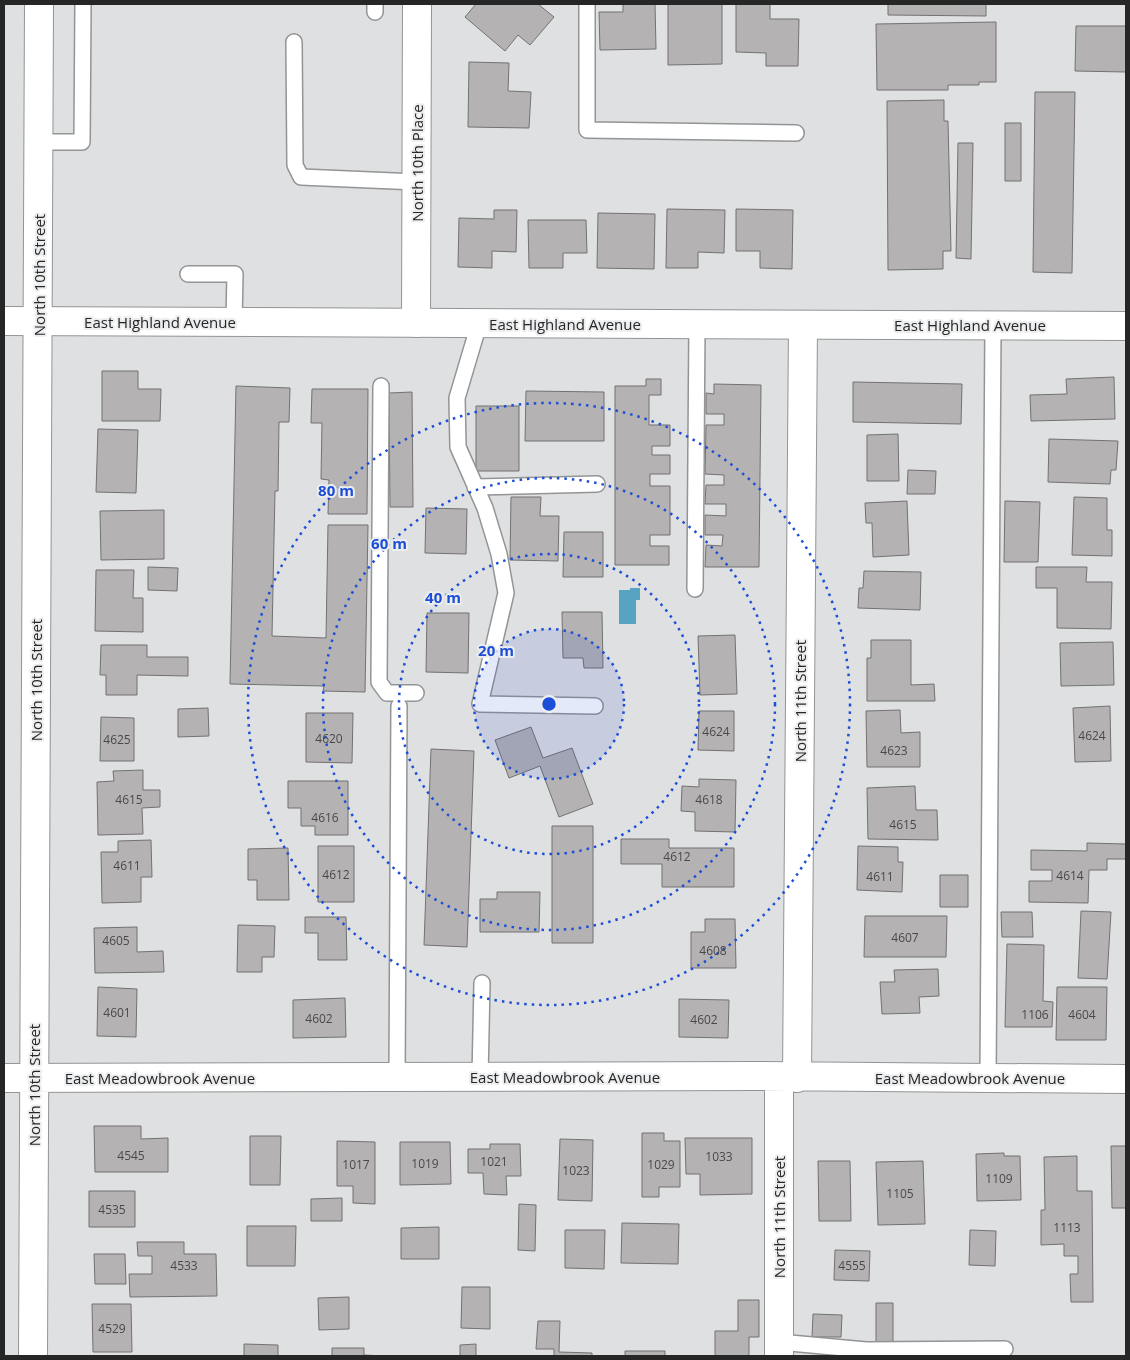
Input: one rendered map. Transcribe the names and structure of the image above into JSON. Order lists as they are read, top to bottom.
{
  "streets": {
    "street": [
      "North 10th Place",
      "North 10th Street",
      "East Highland Avenue",
      "North 11th Street",
      "East Meadowbrook Avenue"
    ]
  },
  "crossings": [
    ["North 10th Place", "East Highland Avenue"],
    ["North 10th Street", "East Highland Avenue"],
    ["North 10th Street", "East Meadowbrook Avenue"],
    ["East Highland Avenue", "North 11th Street"],
    ["North 11th Street", "East Meadowbrook Avenue"]
  ],
  "house_numbers": [
    "4624",
    "4624",
    "4620",
    "4625",
    "4623",
    "4615",
    "4618",
    "4616",
    "4615",
    "4612",
    "4611",
    "4612",
    "4614",
    "4611",
    "4607",
    "4605",
    "4608",
    "4601",
    "1106",
    "4604",
    "4602",
    "4602",
    "4545",
    "1033",
    "1021",
    "1019",
    "1017",
    "1029",
    "1023",
    "1109",
    "1105",
    "4535",
    "1113",
    "4533",
    "4555",
    "4529"
  ],
  "rings": [
    "80 m",
    "60 m",
    "40 m",
    "20 m"
  ]
}
